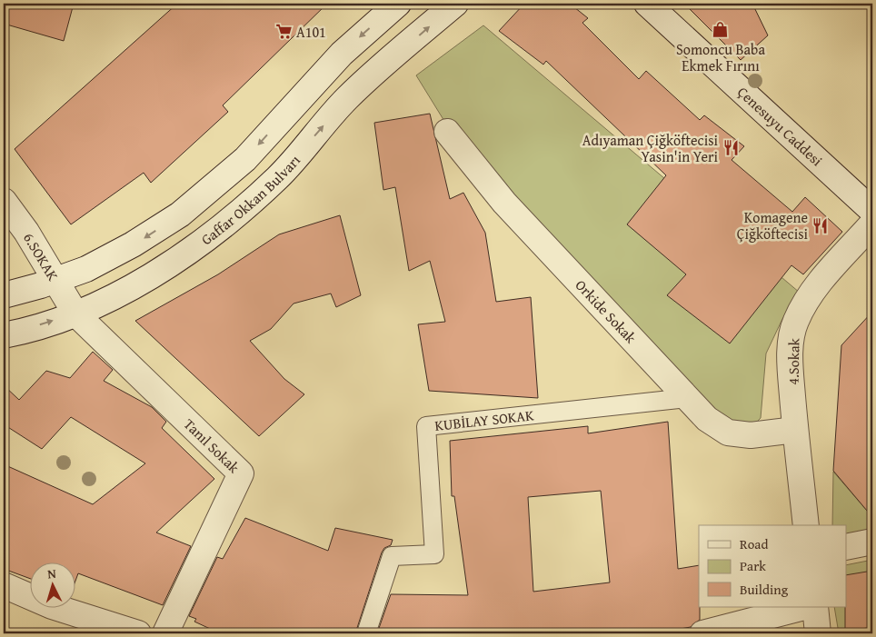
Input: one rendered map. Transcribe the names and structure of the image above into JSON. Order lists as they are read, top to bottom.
{
  "streets": {
    "street": [
      "Çenesuyu Caddesi",
      "Gaffar Okkan Bulvarı",
      "6.SOKAK",
      "Orkide Sokak",
      "4.Sokak",
      "Tanıl Sokak"
    ],
    "lane": ["KUBİLAY SOKAK"]
  },
  "crossings": [
    ["Gaffar Okkan Bulvarı", "6.SOKAK"],
    ["Gaffar Okkan Bulvarı", "Tanıl Sokak"],
    ["6.SOKAK", "Tanıl Sokak"],
    ["Orkide Sokak", "4.Sokak"],
    ["Orkide Sokak", "KUBİLAY SOKAK"]
  ],
  "places": {
    "shop": ["Somoncu Baba Ekmek Fırını"],
    "supermarket": ["A101"],
    "restaurant": ["Adıyaman Çiğköftecisi Yasin'in Yeri", "Komagene Çiğköftecisi"]
  },
  "legend": ["Road", "Park", "Building"],
  "north": "top"
}
